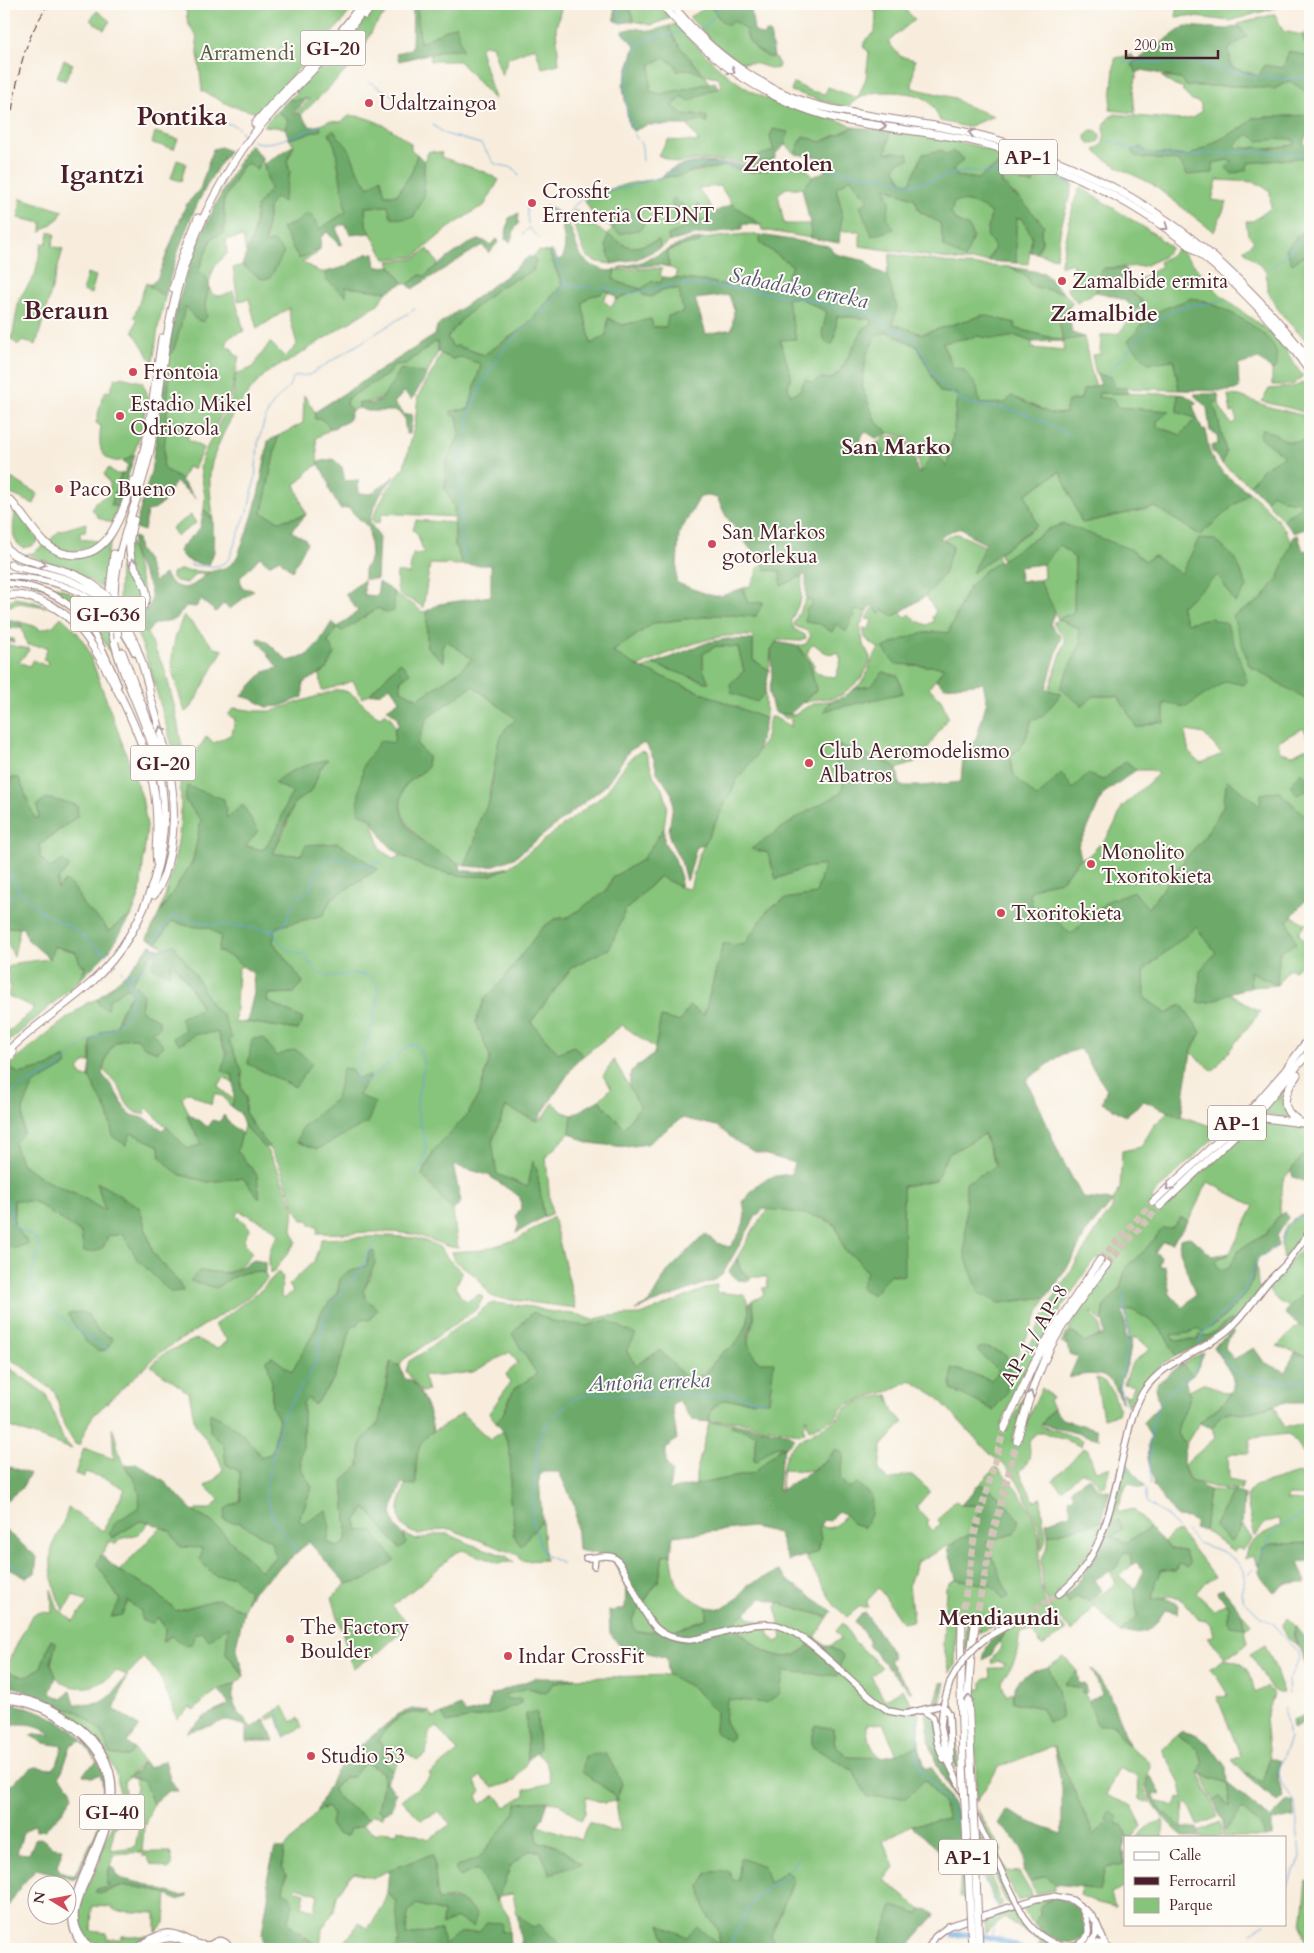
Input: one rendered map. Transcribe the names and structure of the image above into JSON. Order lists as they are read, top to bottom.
{
  "streets": {
    "highway": [
      "GI-20",
      "AP-1",
      "GI-636",
      "AP-1 / AP-8"
    ],
    "main road": ["GI-40"]
  },
  "crossings": [
    ["GI-20", "GI-636"]
  ],
  "districts": [
    "Pontika",
    "Zentolen",
    "Igantzi",
    "Beraun",
    "Zamalbide",
    "San Marko",
    "Mendiaundi"
  ],
  "water": ["Sabadako erreka", "Antoña erreka"],
  "parks": ["Arramendi"],
  "places": [
    "Udaltzaingoa",
    "Crossfit Errenteria CFDNT",
    "Zamalbide ermita",
    "Frontoia",
    "Estadio Mikel Odriozola",
    "Paco Bueno",
    "San Markos gotorlekua",
    "Club Aeromodelismo Albatros",
    "Monolito Txoritokieta",
    "Txoritokieta",
    "The Factory Boulder",
    "Indar CrossFit",
    "Studio 53"
  ],
  "legend": ["Calle", "Ferrocarril", "Parque"],
  "scale_bar": "200 m",
  "north": "left"
}
